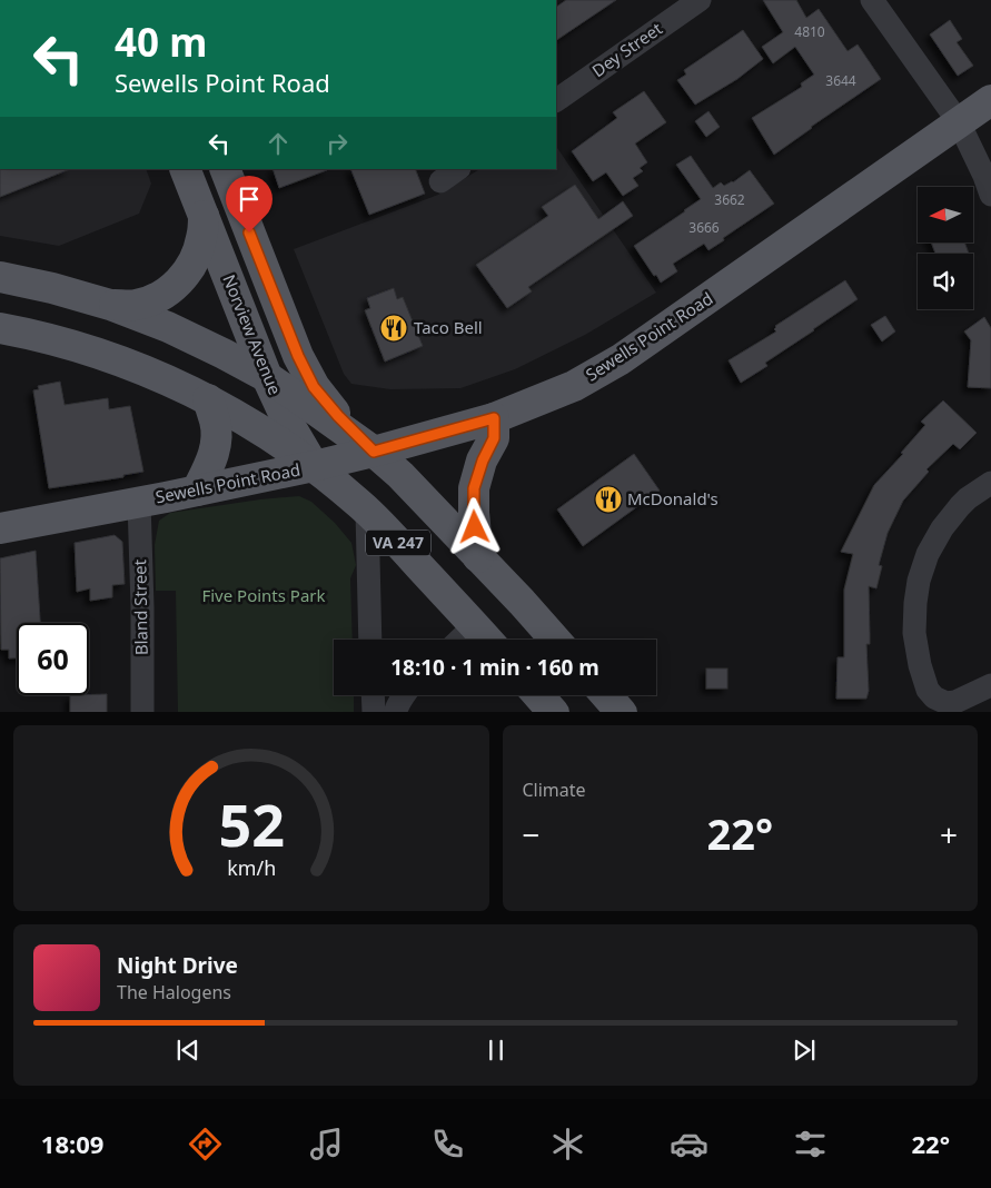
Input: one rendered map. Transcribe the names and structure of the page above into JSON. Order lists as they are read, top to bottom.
{
  "streets": {
    "main road": ["Norview Avenue", "Sewells Point Road", "VA 247"],
    "street": ["Dey Street", "Bland Street"]
  },
  "crossings": [
    ["Norview Avenue", "Sewells Point Road"],
    ["Norview Avenue", "VA 247"],
    ["Sewells Point Road", "VA 247"],
    ["Sewells Point Road", "Bland Street"]
  ],
  "parks": ["Five Points Park"],
  "places": {
    "restaurant": ["Taco Bell", "McDonald's"]
  },
  "house_numbers": [
    "4810",
    "3644",
    "3662",
    "3666"
  ],
  "north": "left",
  "page": {
    "turn": ["40 m", "Sewells Point Road"],
    "limit": "60",
    "trip": "18:10 · 1 min · 160 m",
    "tile": "Climate",
    "heat": ["−", "22°", "+"],
    "song": ["Night Drive", "The Halogens"],
    "tabs": ["18:09", "22°"],
    "gauge": ["52", "km/h"]
  }
}
